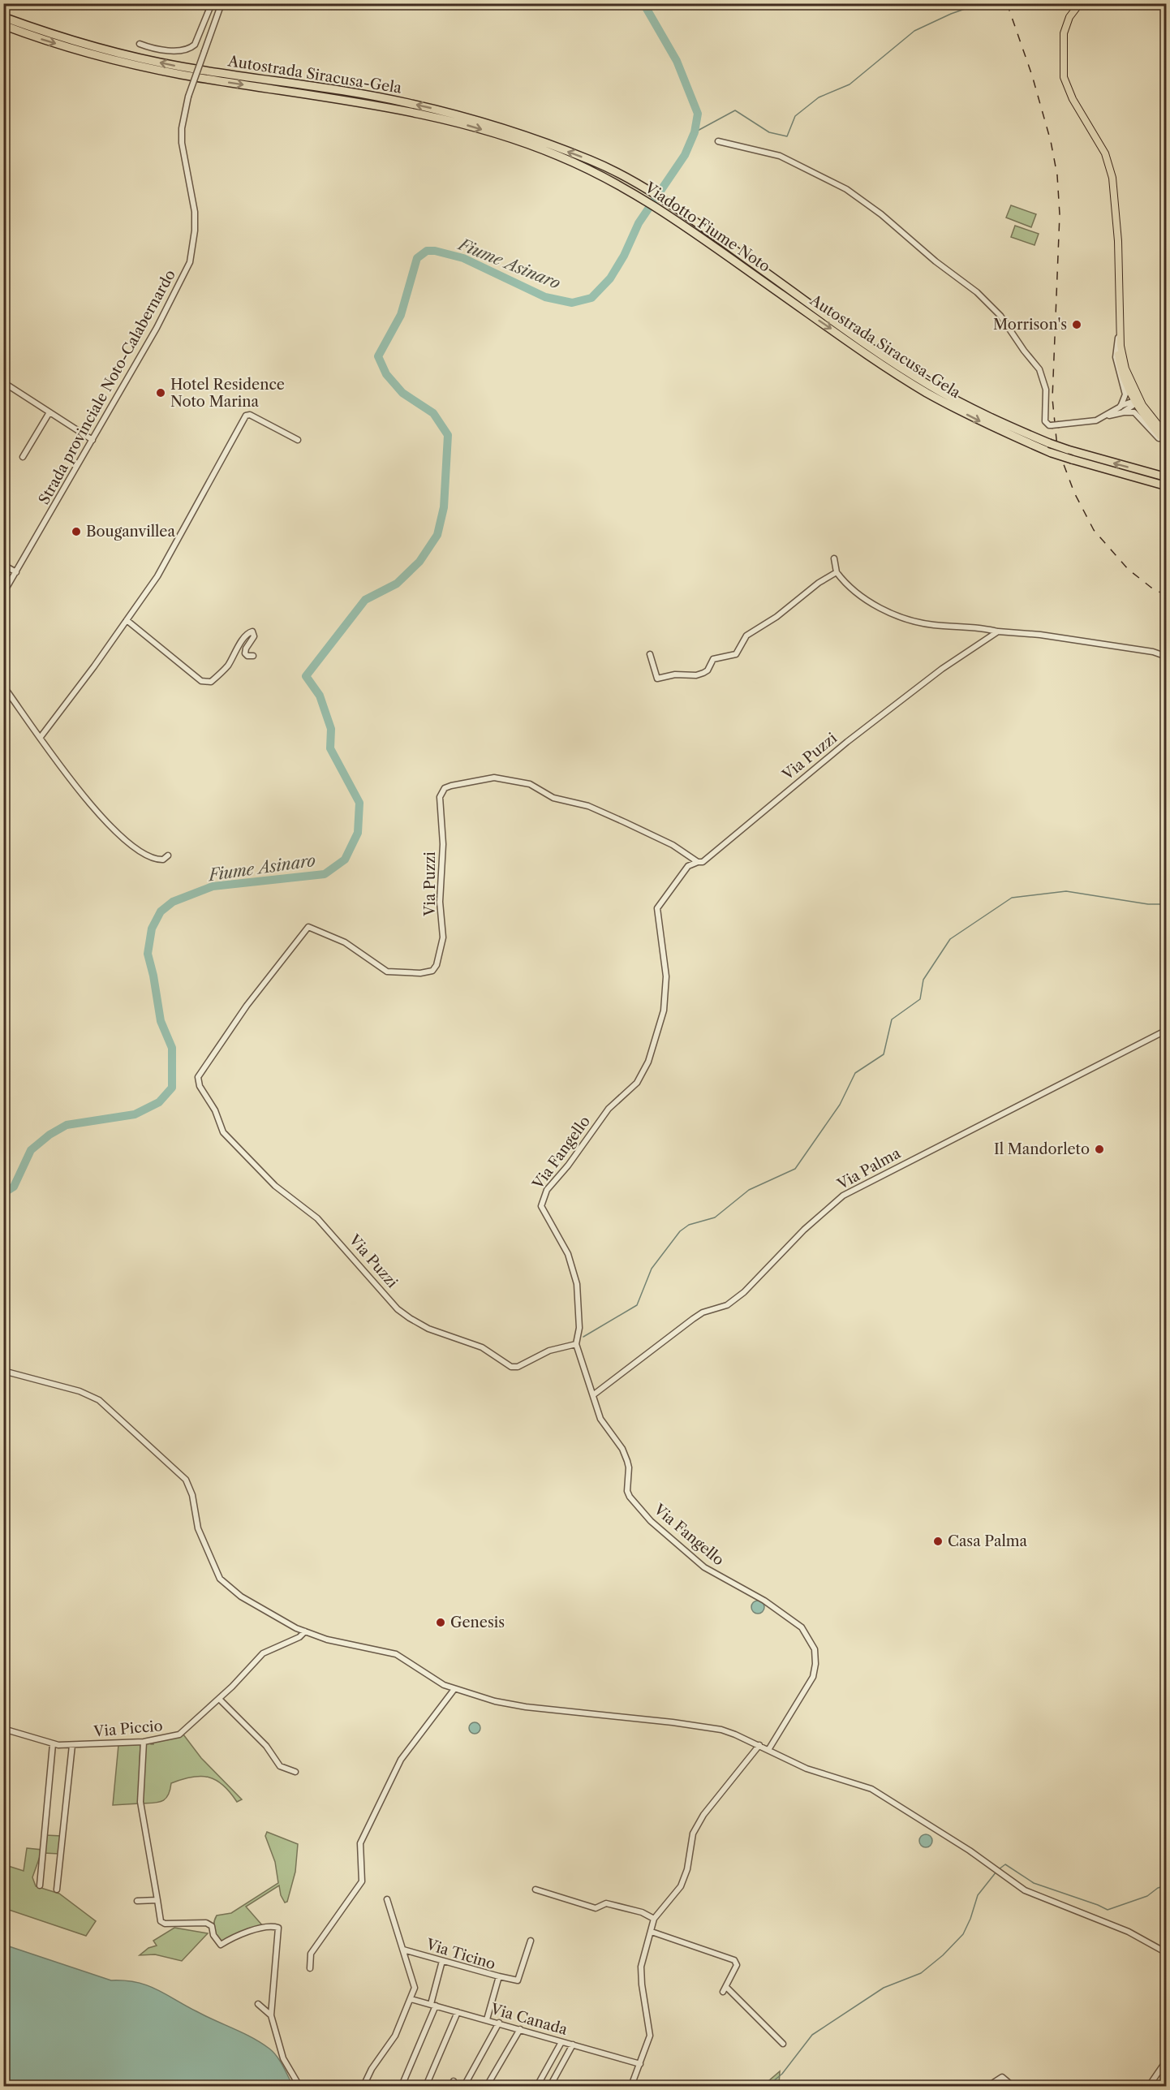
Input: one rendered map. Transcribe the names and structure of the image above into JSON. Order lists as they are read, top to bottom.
{
  "streets": {
    "highway": ["Autostrada Siracusa-Gela", "Viadotto Fiume Noto"],
    "street": [
      "Strada provinciale Noto-Calabernardo",
      "Via Puzzi",
      "Via Fangello",
      "Via Palma",
      "Via Piccio",
      "Via Ticino",
      "Via Canada"
    ]
  },
  "crossings": [
    ["Autostrada Siracusa-Gela", "Viadotto Fiume Noto"],
    ["Via Puzzi", "Via Fangello"],
    ["Via Fangello", "Via Palma"],
    ["Via Ticino", "Via Canada"]
  ],
  "water": ["Fiume Asinaro"],
  "places": [
    "Morrison's",
    "Hotel Residence Noto Marina",
    "Bouganvillea",
    "Il Mandorleto",
    "Casa Palma",
    "Genesis"
  ]
}
